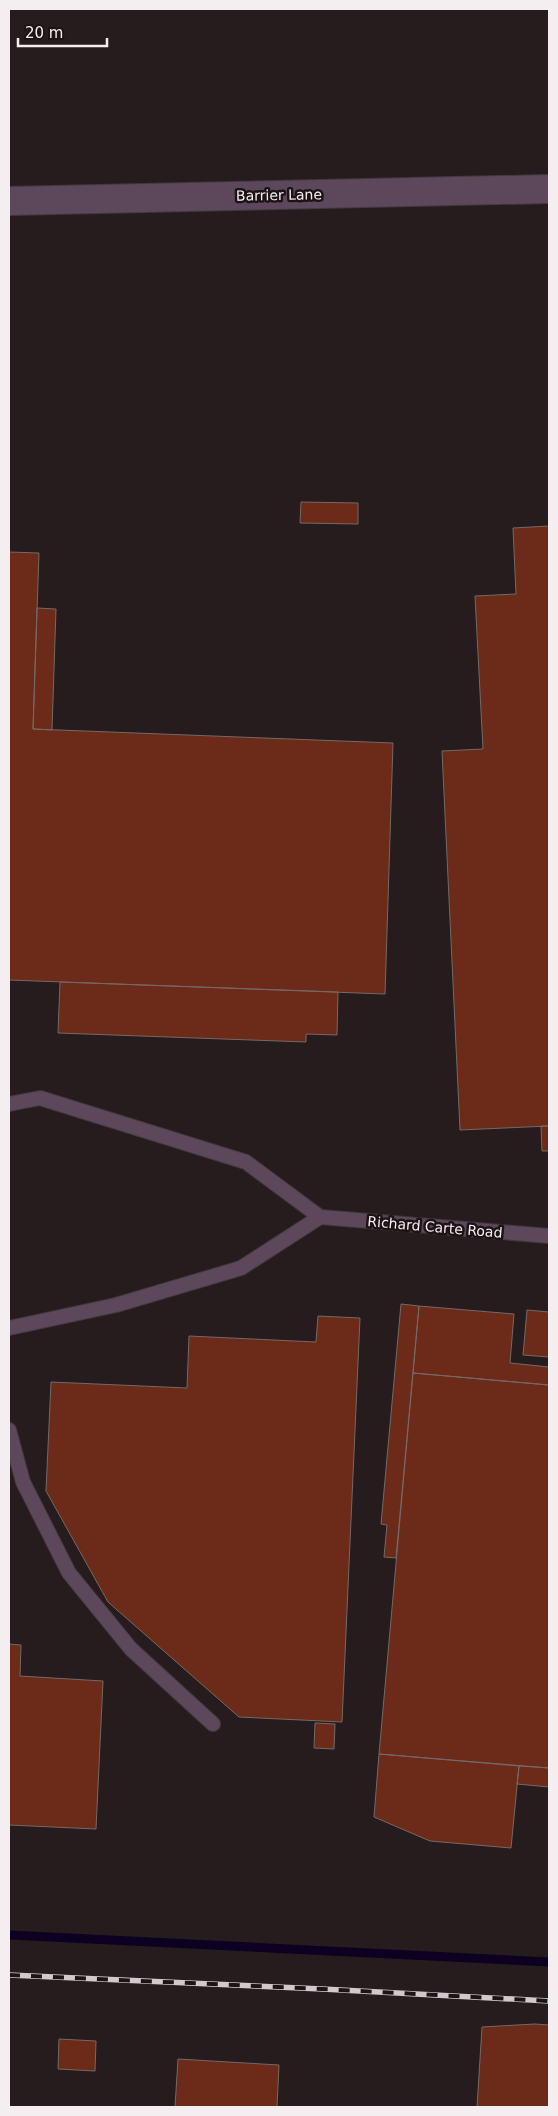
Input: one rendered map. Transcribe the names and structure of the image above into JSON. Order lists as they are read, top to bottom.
{
  "streets": {
    "street": ["Barrier Lane"],
    "lane": ["Richard Carte Road"]
  },
  "scale_bar": "20 m"
}
